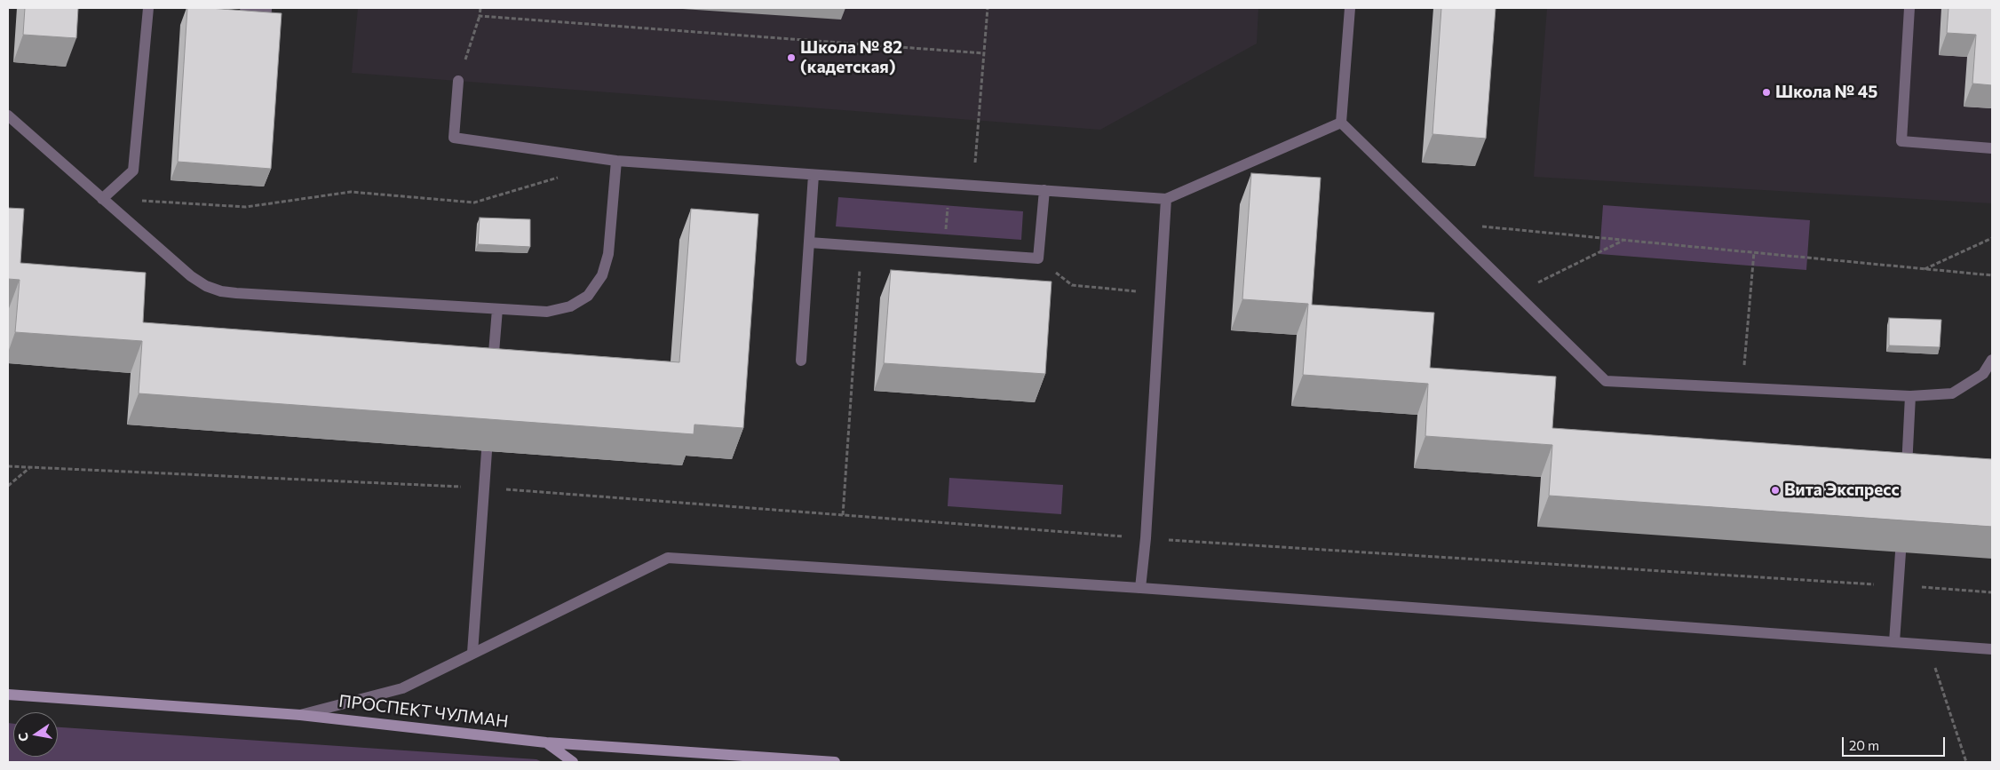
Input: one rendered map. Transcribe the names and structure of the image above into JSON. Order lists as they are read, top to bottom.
{
  "streets": {
    "main road": ["ПРОСПЕКТ ЧУЛМАН"]
  },
  "places": ["Школа № 82 (кадетская)", "Школа № 45", "Вита Экспресс"],
  "scale_bar": "20 m",
  "north": "left"
}
